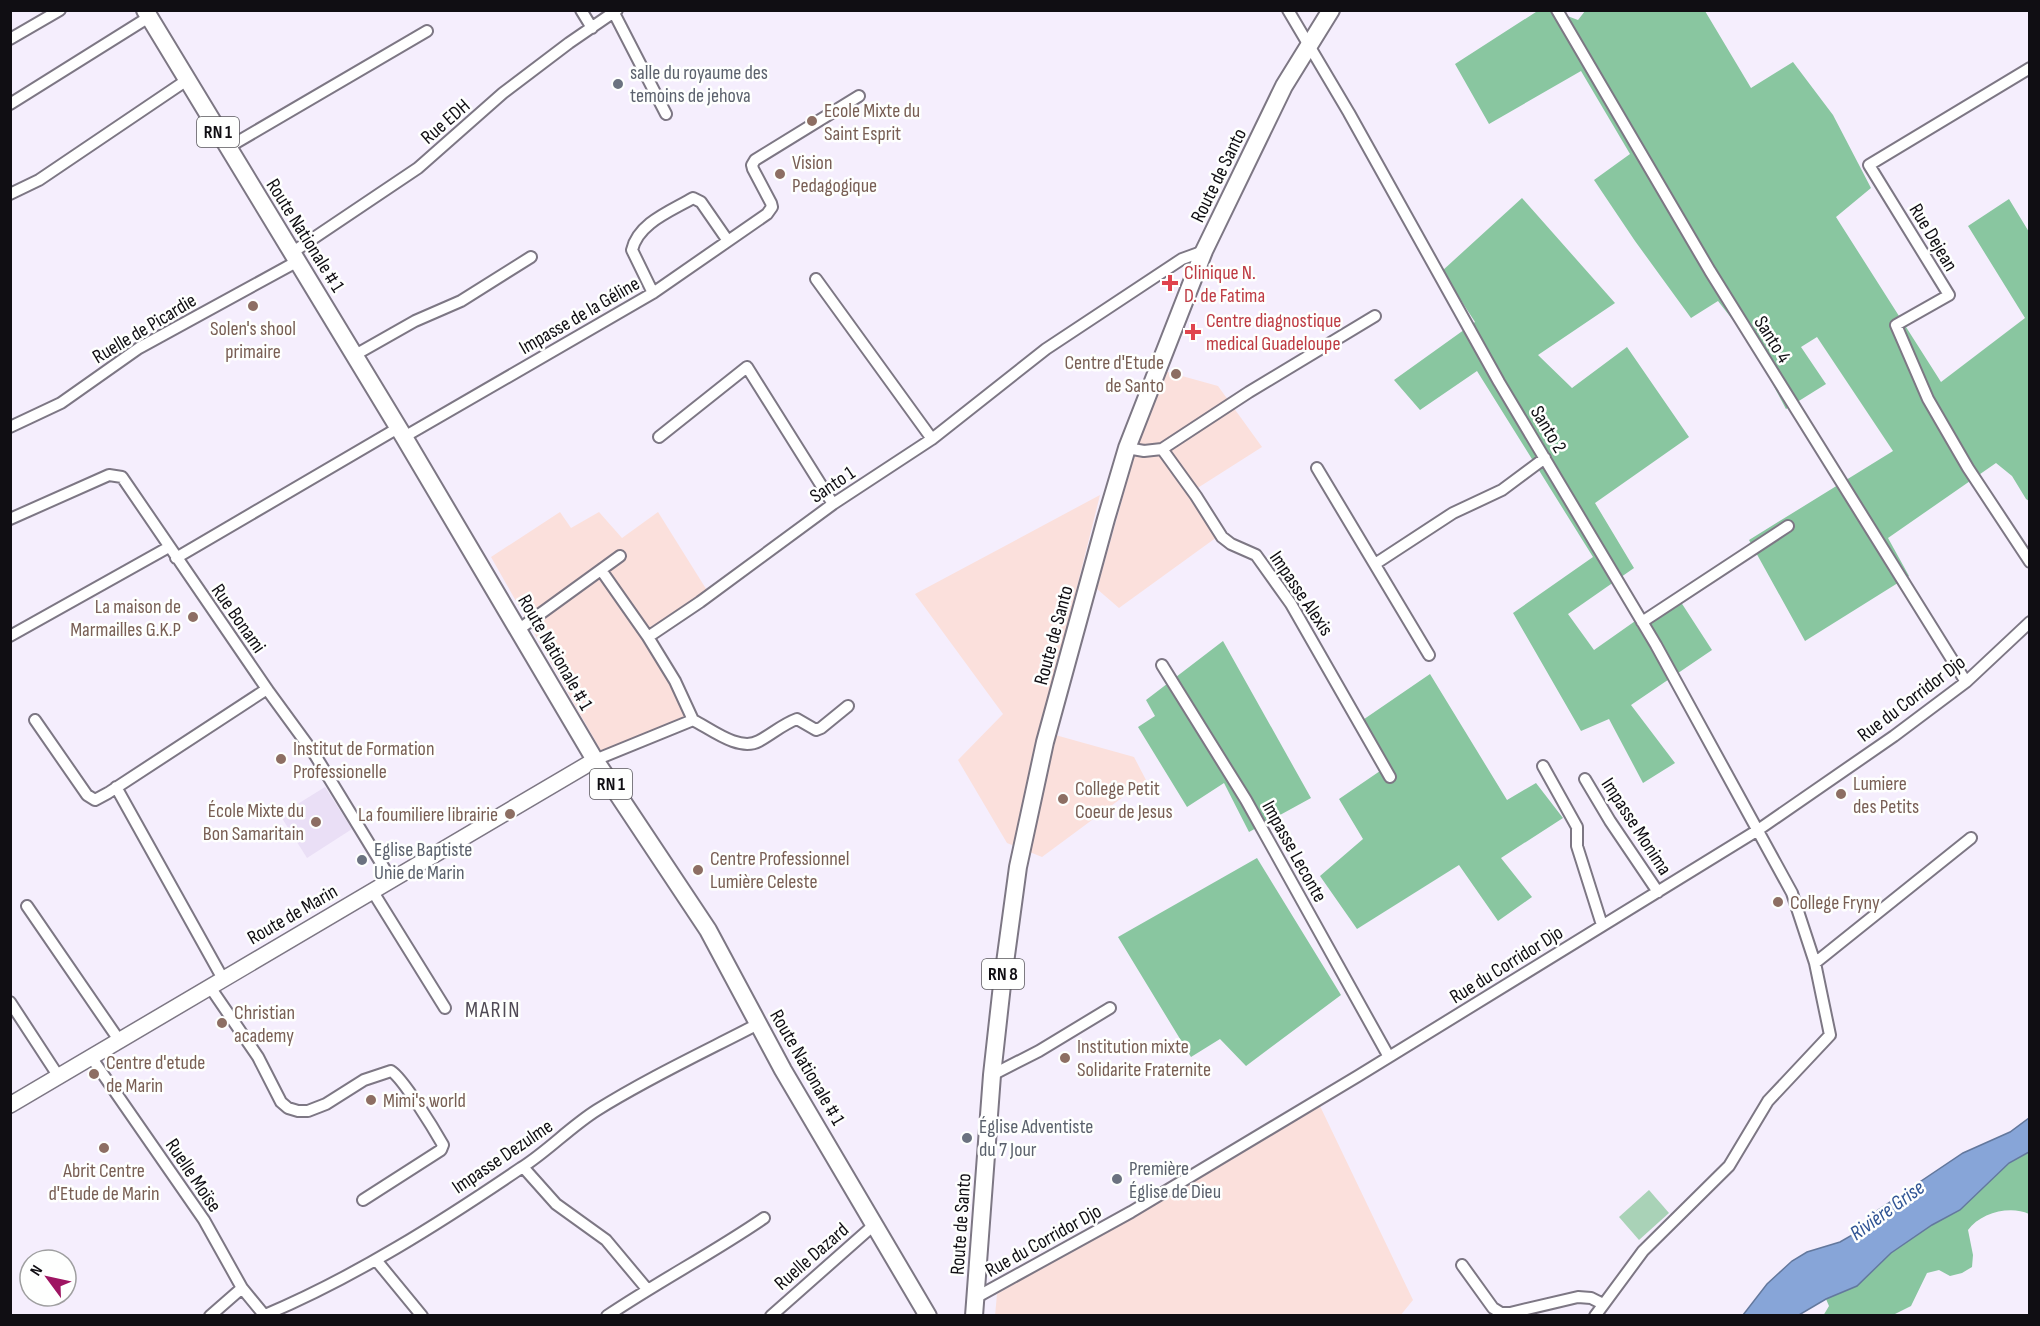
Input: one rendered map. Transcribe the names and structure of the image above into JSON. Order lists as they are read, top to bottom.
{
  "streets": {
    "main road": [
      "RN 1",
      "Route de Santo",
      "Route Nationale # 1",
      "Route de Marin",
      "RN 8"
    ],
    "street": [
      "Rue EDH",
      "Rue Dejean",
      "Impasse de la Géline",
      "Ruelle de Picardie",
      "Santo 4",
      "Santo 2",
      "Santo 1",
      "Impasse Alexis",
      "Rue Bonami",
      "Rue du Corridor Djo",
      "Impasse Monima",
      "Impasse Leconte",
      "Impasse Dezulme",
      "Ruelle Moïse",
      "Ruelle Dazard"
    ]
  },
  "crossings": [
    ["Rue EDH", "Route Nationale # 1"],
    ["Rue EDH", "Ruelle de Picardie"],
    ["Route de Santo", "Santo 2"],
    ["Route de Santo", "Santo 1"],
    ["Route de Santo", "Rue du Corridor Djo"],
    ["Route Nationale # 1", "Impasse de la Géline"],
    ["Route Nationale # 1", "Ruelle de Picardie"],
    ["Route Nationale # 1", "Route de Marin"],
    ["Route Nationale # 1", "Impasse Dezulme"],
    ["Route Nationale # 1", "Ruelle Dazard"],
    ["Impasse de la Géline", "Rue Bonami"],
    ["Santo 4", "Rue du Corridor Djo"],
    ["Santo 2", "Rue du Corridor Djo"],
    ["Rue Bonami", "Route de Marin"],
    ["Rue du Corridor Djo", "Impasse Monima"],
    ["Rue du Corridor Djo", "Impasse Leconte"],
    ["Route de Marin", "Ruelle Moïse"],
    ["Impasse Dezulme", "Ruelle Moïse"]
  ],
  "districts": ["MARIN"],
  "water": ["Rivière Grise"],
  "places": {
    "other": [
      "salle du royaume des temoins de jehova",
      "Ecole Mixte du Saint Esprit",
      "Vision Pedagogique",
      "Solen's shool primaire",
      "Centre d'Etude de Santo",
      "La maison de Marmailles G.K.P",
      "Institut de Formation Professionelle",
      "Lumiere des Petits",
      "College Petit Coeur de Jesus",
      "La foumiliere librairie",
      "École Mixte du Bon Samaritain",
      "Eglise Baptiste Unie de Marin",
      "Centre Professionnel Lumière Celeste",
      "College Fryny",
      "Christian academy",
      "Institution mixte Solidarite Fraternite",
      "Centre d'etude de Marin",
      "Mimi's world",
      "Église Adventiste du 7 Jour",
      "Abrit Centre d'Etude de Marin",
      "Première Église de Dieu"
    ],
    "health": ["Clinique N. D. de Fatima", "Centre diagnostique medical Guadeloupe"]
  },
  "north": "top left"
}
